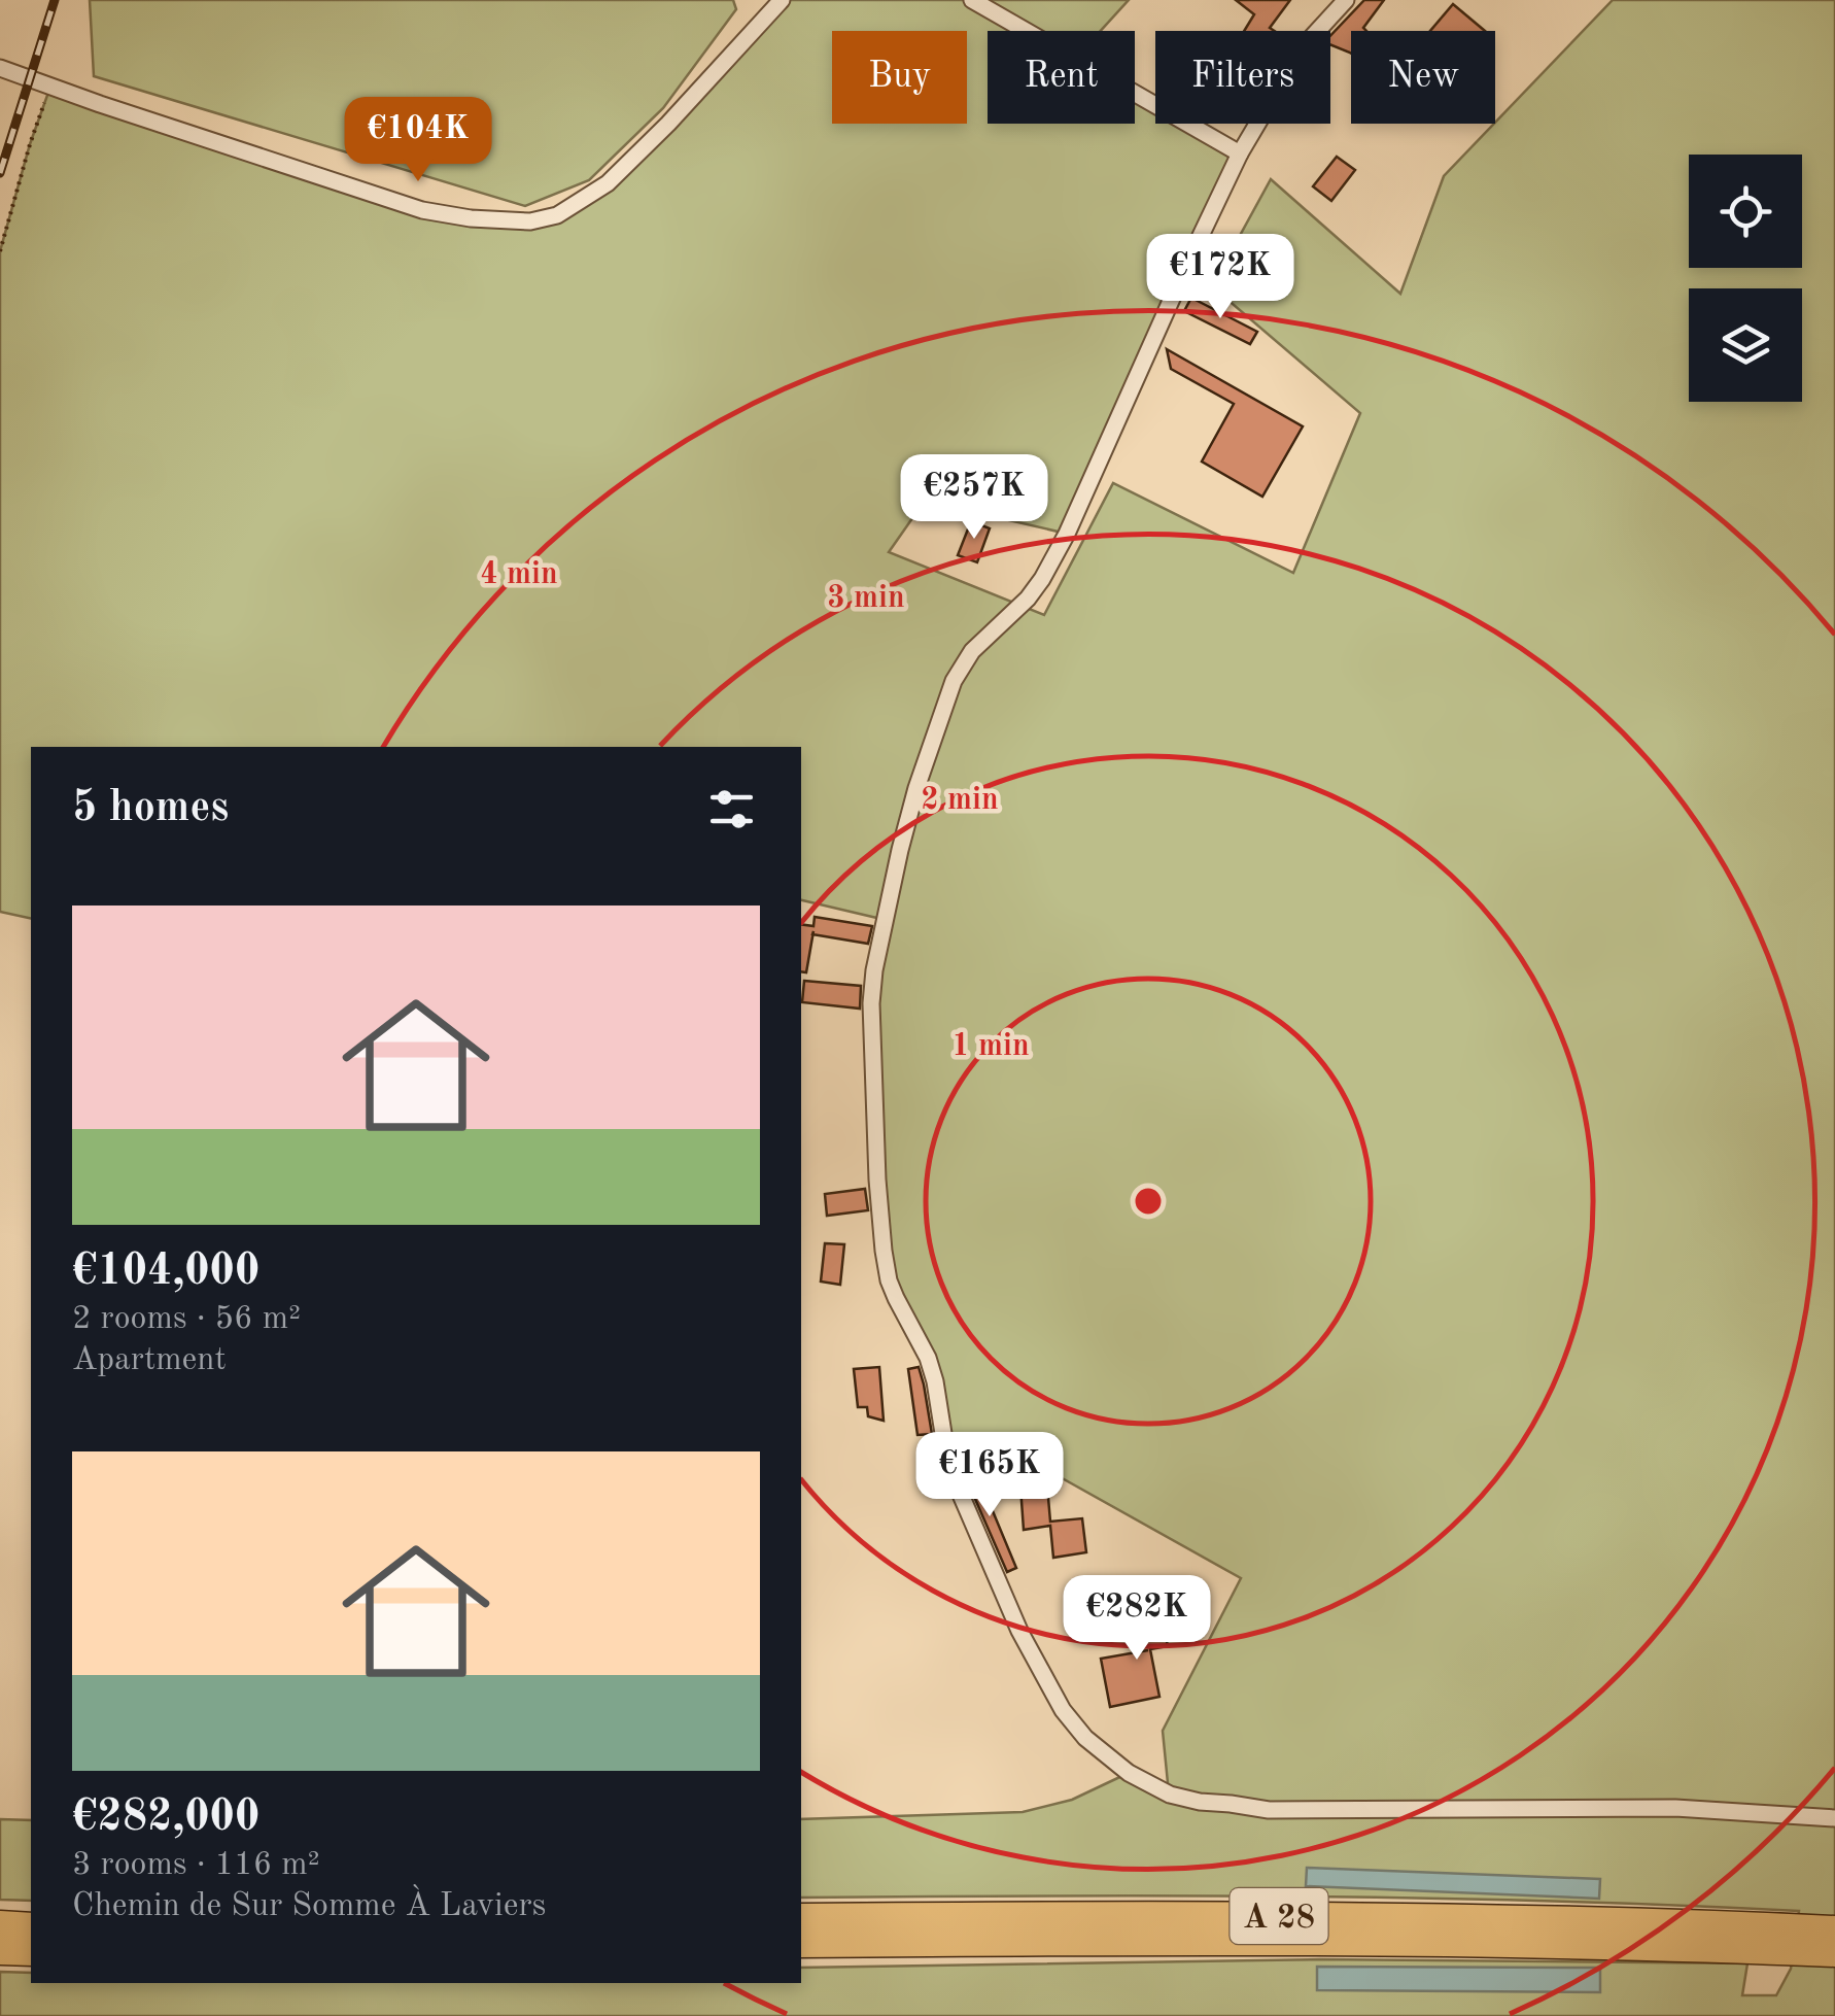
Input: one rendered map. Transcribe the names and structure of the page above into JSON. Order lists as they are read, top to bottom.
{
  "streets": {
    "highway": ["A 28"]
  },
  "page": {
    "chip": [
      "Buy",
      "Rent",
      "Filters",
      "New"
    ],
    "price": [
      "€104K",
      "€172K",
      "€257K",
      "€165K",
      "€282K"
    ],
    "heading": "5 homes",
    "list": [
      {
        "name": "€104,000",
        "note": "2 rooms · 56 m² · Apartment"
      },
      {
        "name": "€282,000",
        "note": "3 rooms · 116 m² · Chemin de Sur Somme À Laviers"
      }
    ]
  },
  "rings": [
    "4 min",
    "3 min",
    "2 min",
    "1 min"
  ]
}
